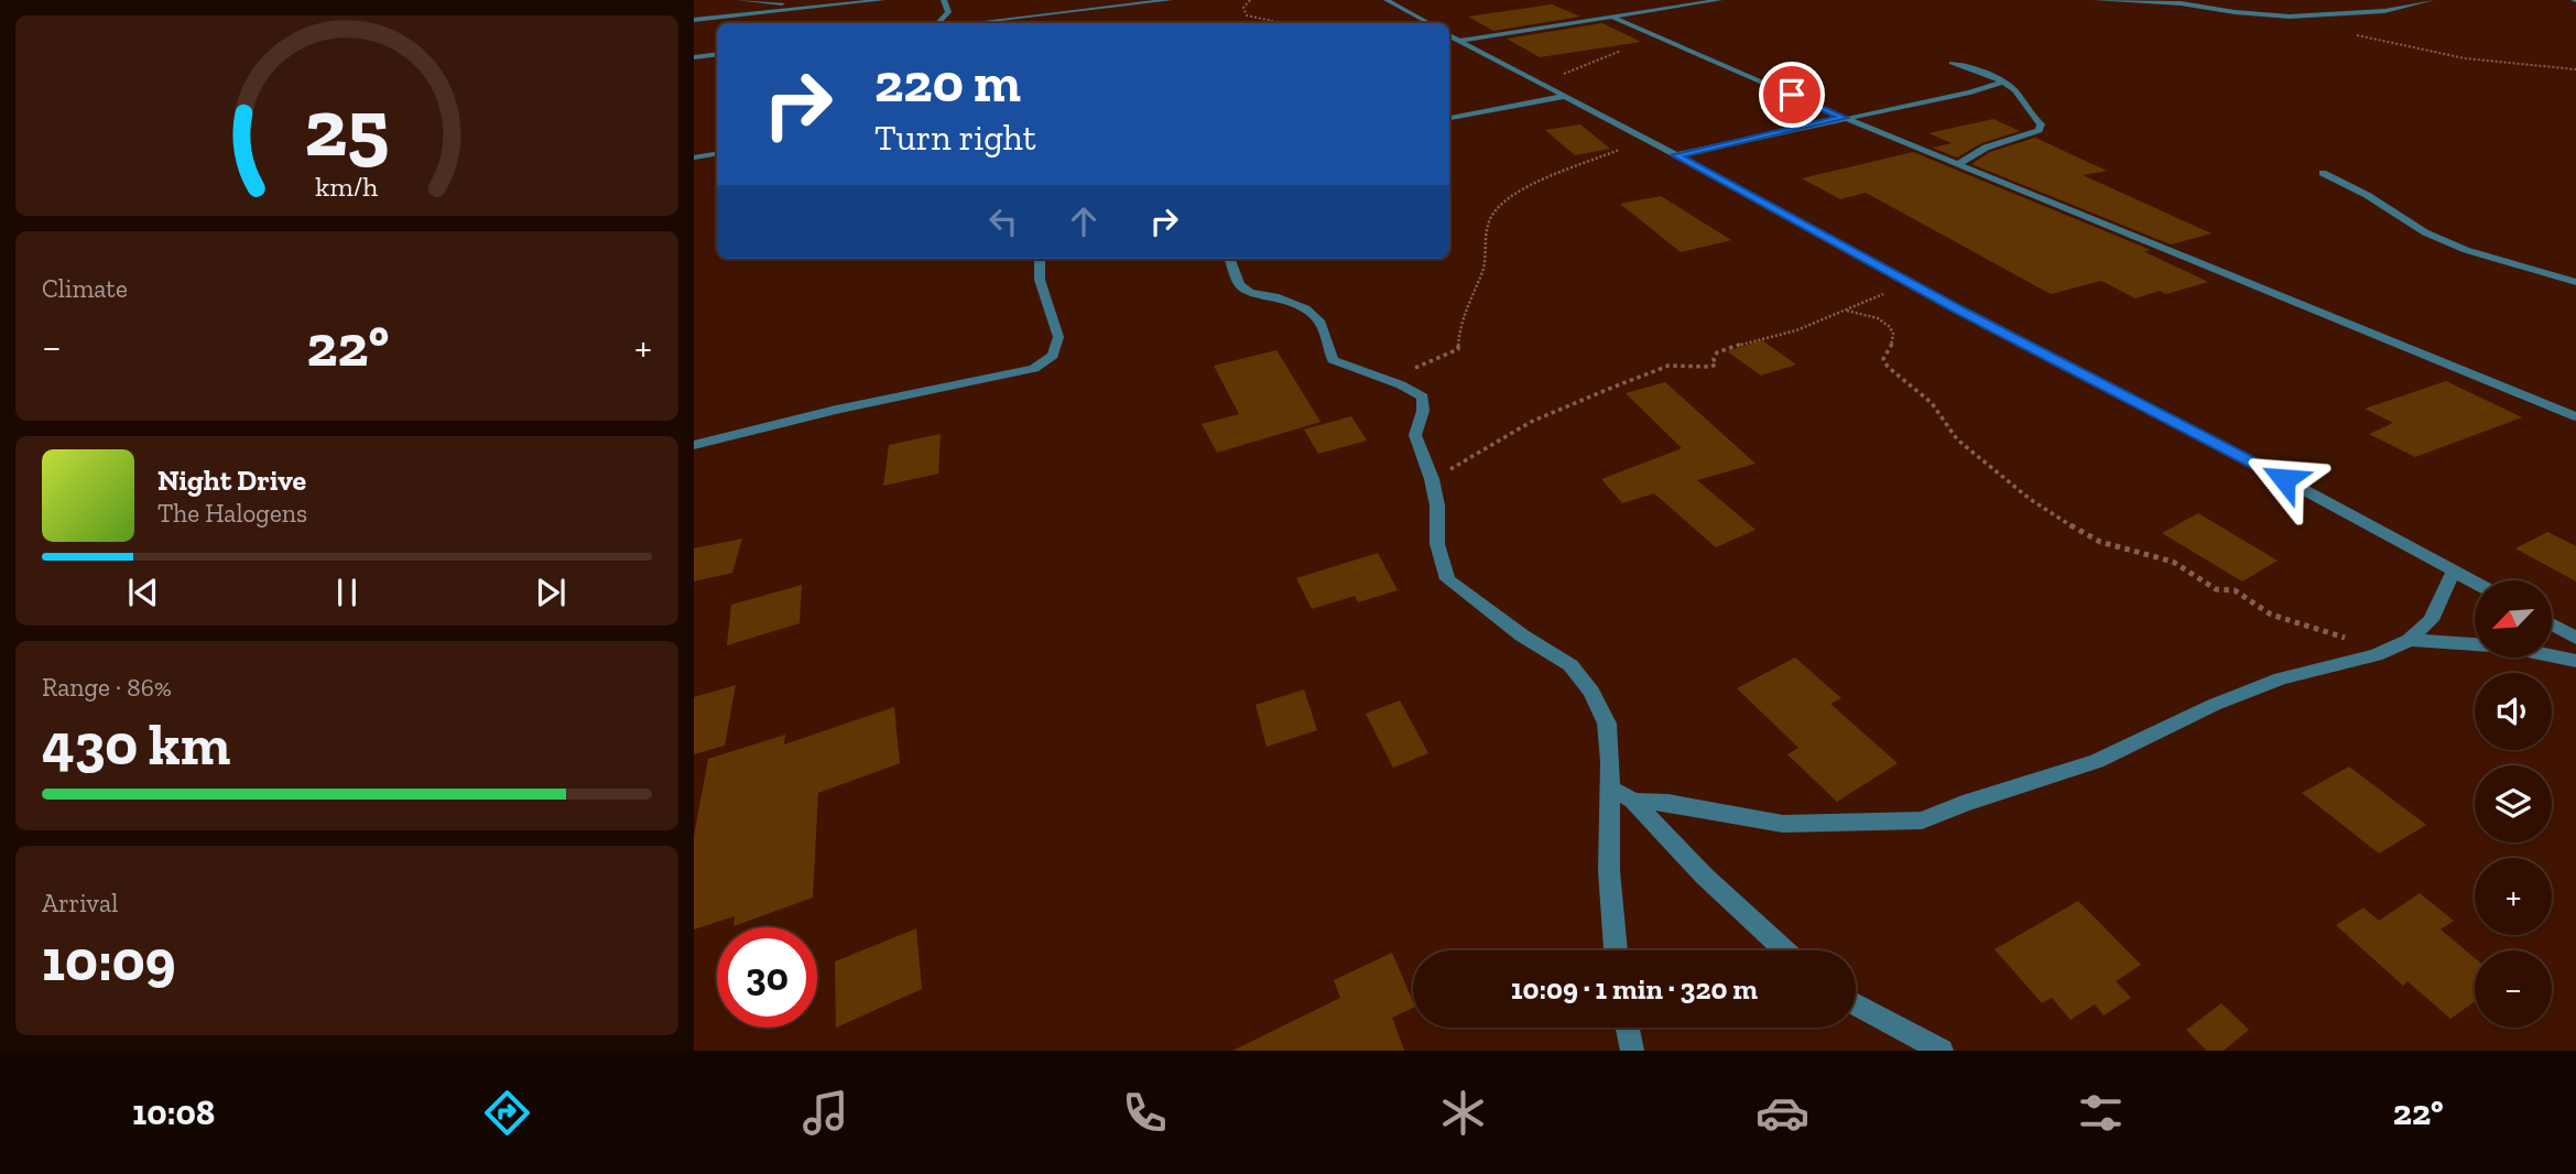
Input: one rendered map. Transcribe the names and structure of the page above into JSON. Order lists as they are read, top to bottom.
{
  "north": "bottom left",
  "page": {
    "turn": ["220 m", "Turn right"],
    "tile": [
      "Climate",
      ["Range · 86%", "430 km"],
      ["Arrival", "10:09"]
    ],
    "heat": ["−", "22°", "+"],
    "song": ["Night Drive", "The Halogens"],
    "map_buttons": ["+", "−"],
    "limit": "30",
    "trip": "10:09 · 1 min · 320 m",
    "tabs": ["10:08", "22°"],
    "gauge": ["25", "km/h"]
  }
}
